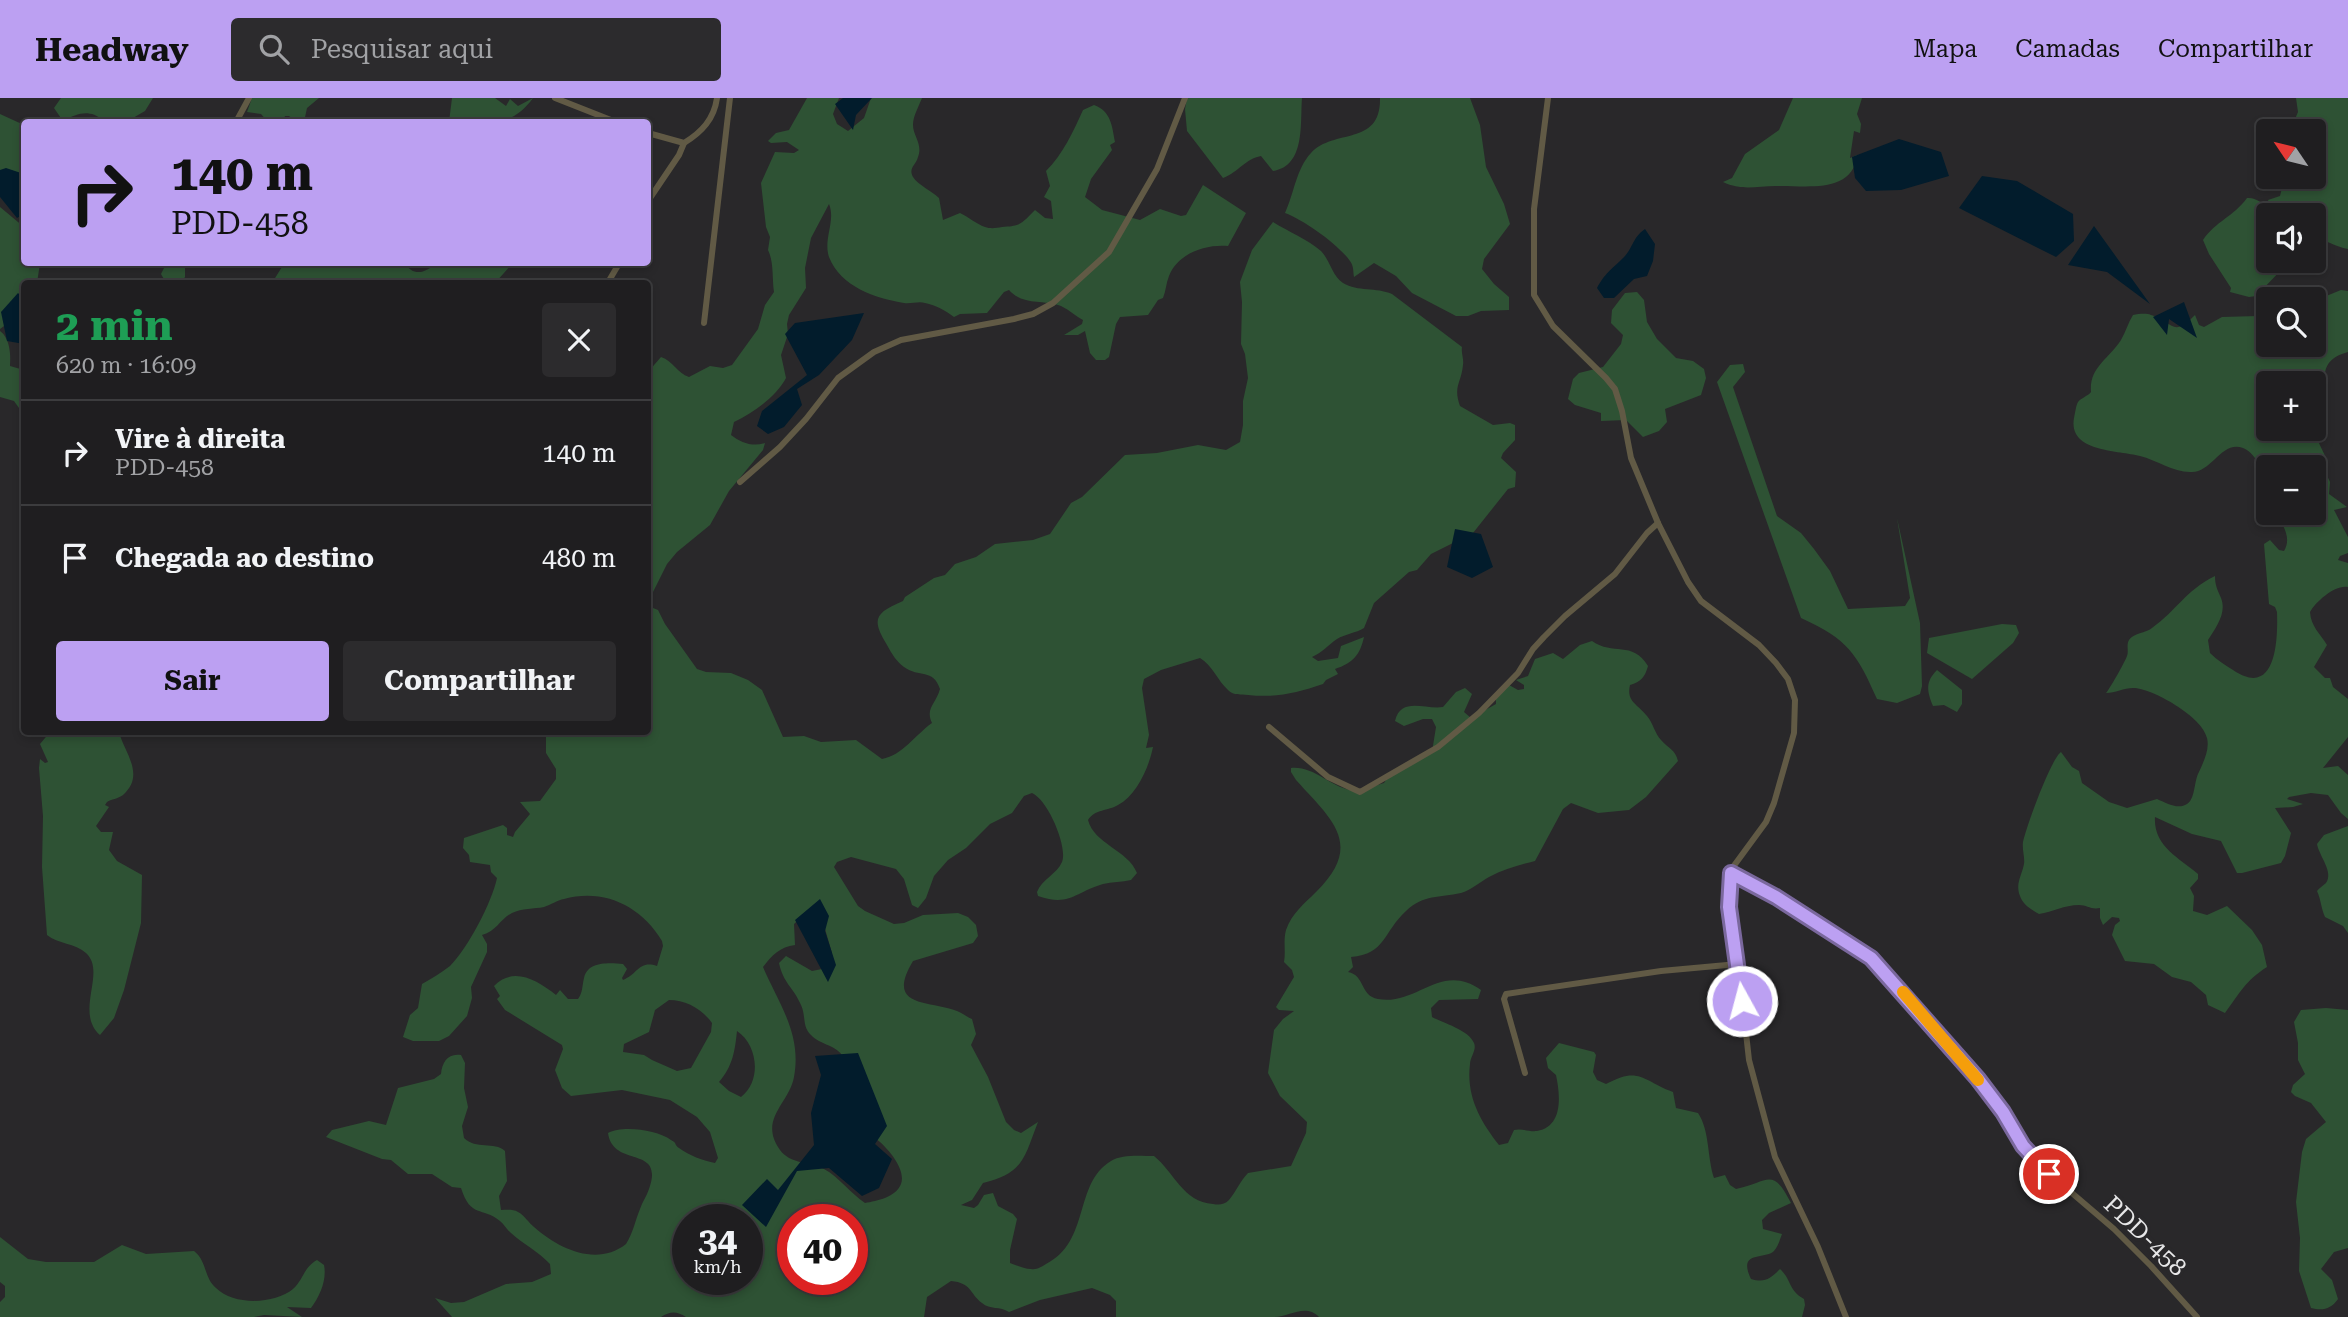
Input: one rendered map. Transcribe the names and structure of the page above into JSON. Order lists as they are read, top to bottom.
{
  "streets": {
    "street": ["PDD-458"]
  },
  "north": "top left",
  "page": {
    "header": "Headway",
    "search": "Pesquisar aqui",
    "nav": ["Mapa", "Camadas", "Compartilhar"],
    "map_buttons": ["+", "−"],
    "turn": ["140 m", "PDD-458"],
    "heading": ["2 min", "620 m · 16:09"],
    "list": [
      {
        "name": "Vire à direita",
        "note": "PDD-458",
        "value": "140 m"
      },
      {
        "name": "Chegada ao destino",
        "value": "480 m"
      }
    ],
    "buttons": ["Sair", "Compartilhar"],
    "speed": "34 km/h",
    "limit": "40"
  }
}
